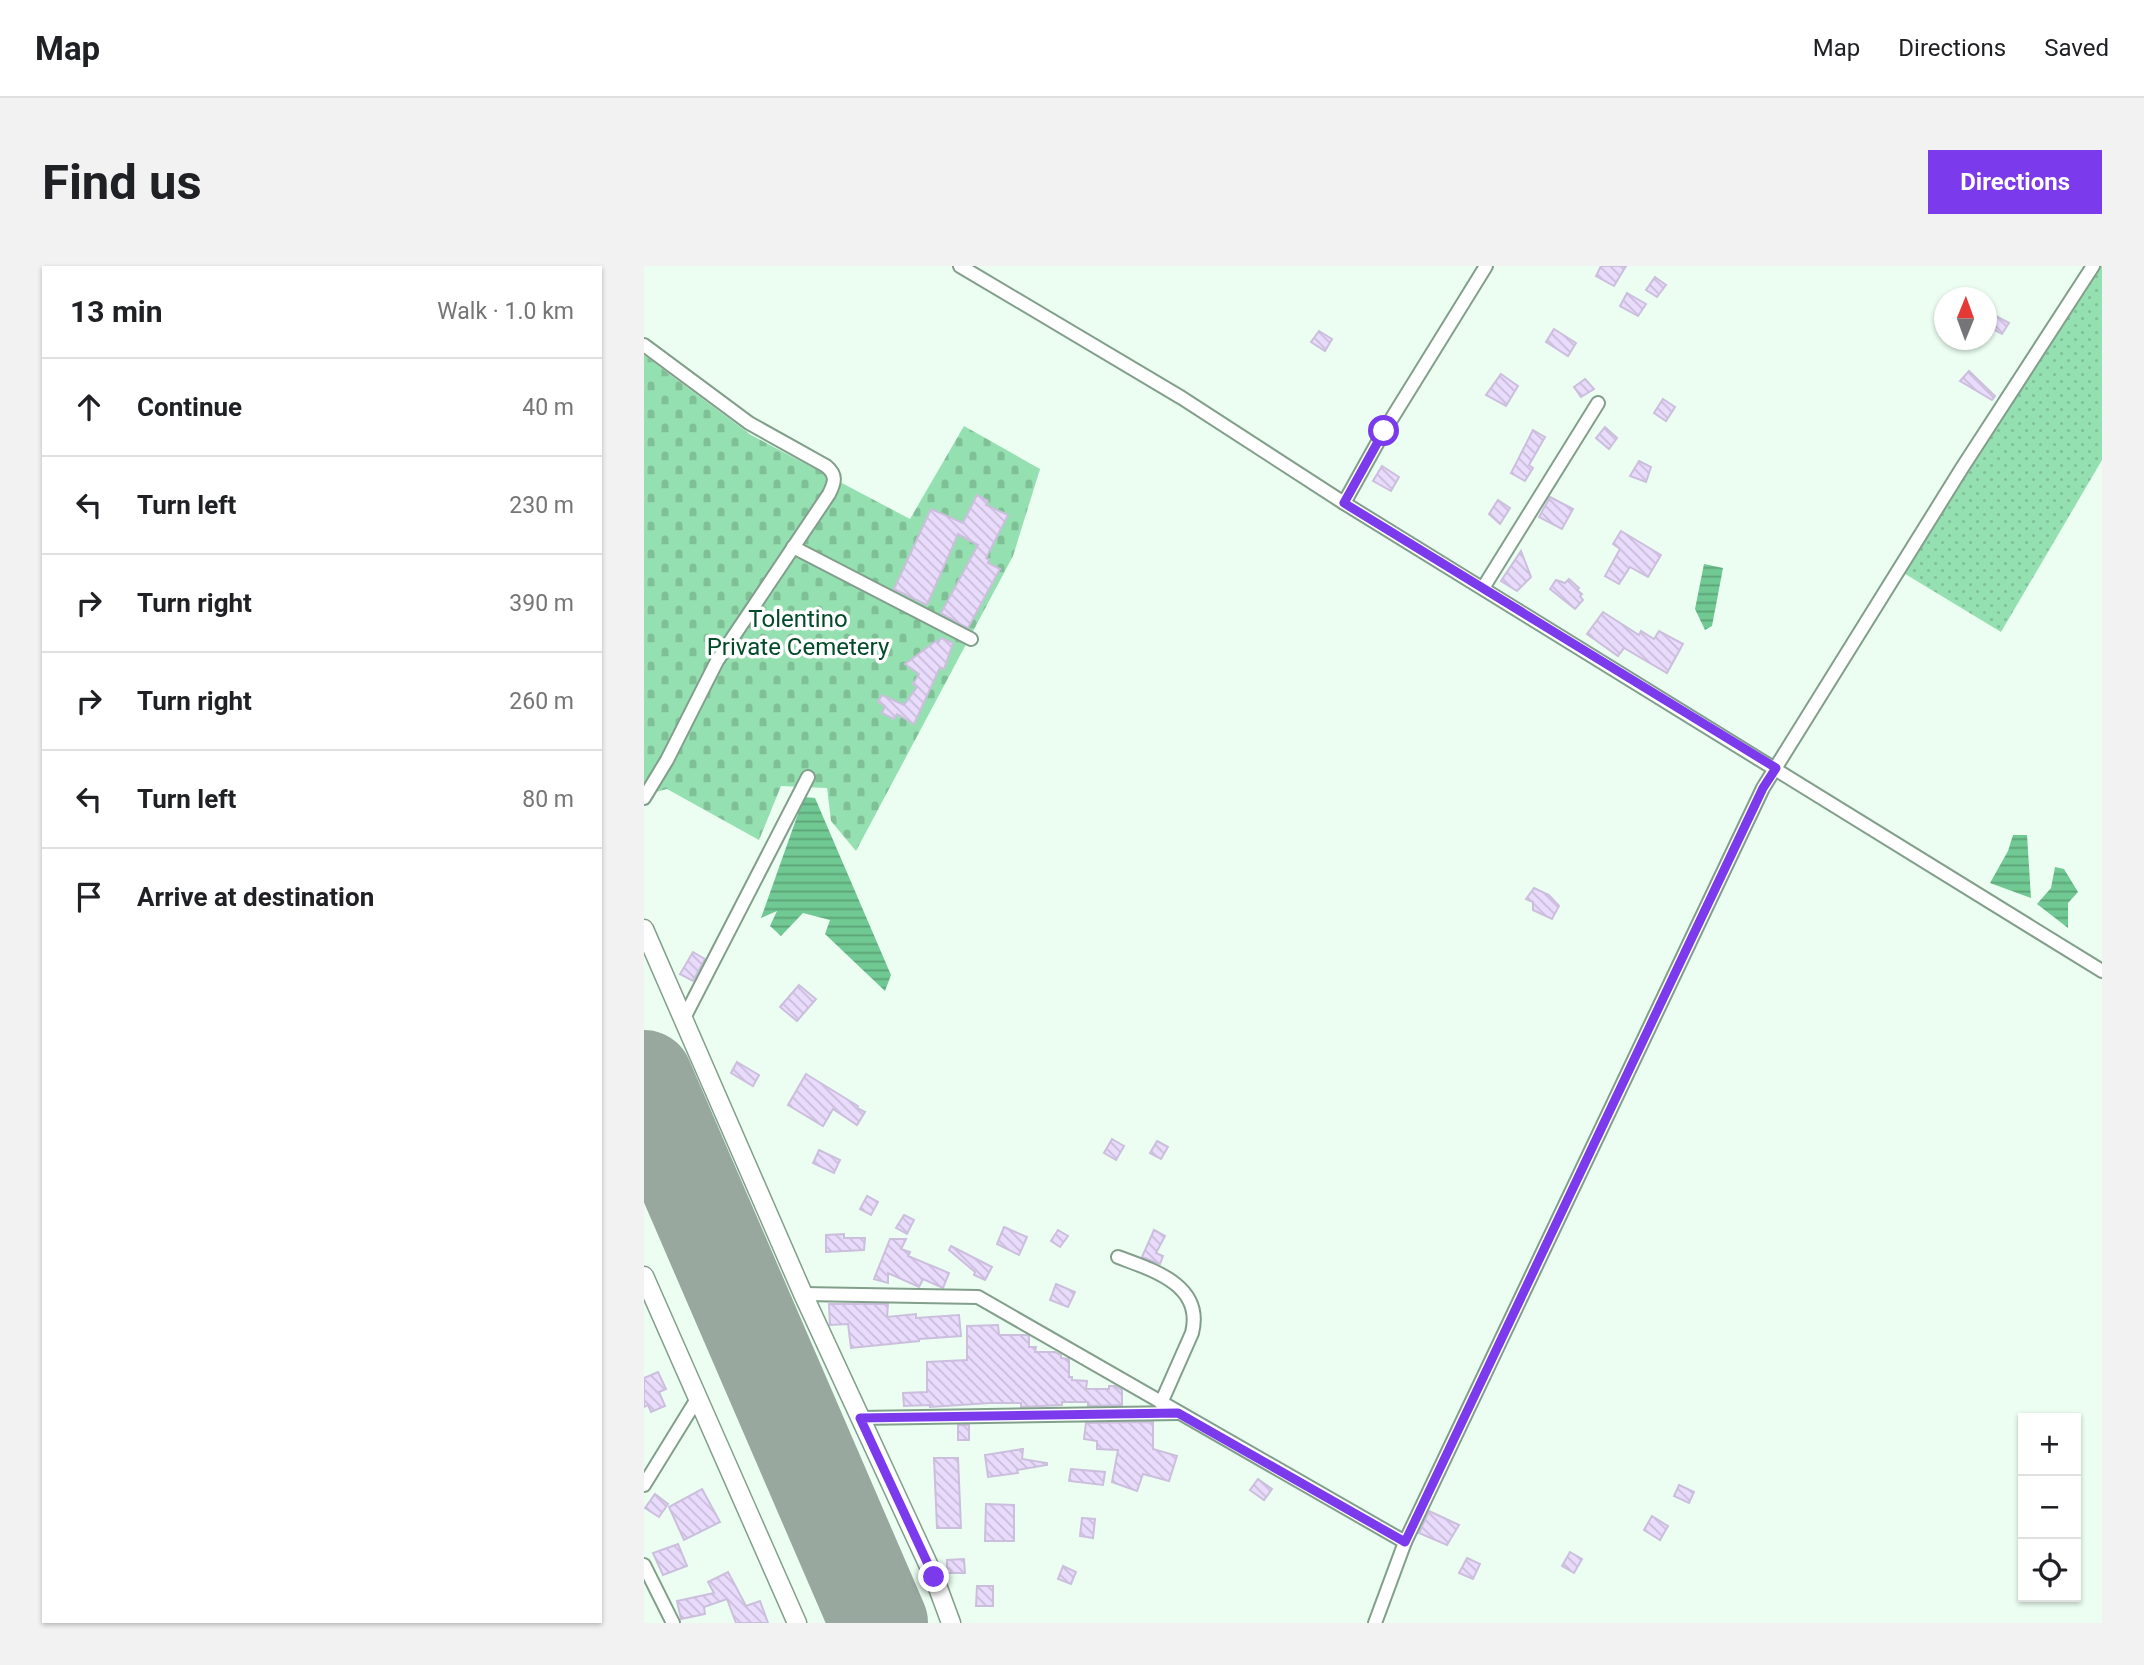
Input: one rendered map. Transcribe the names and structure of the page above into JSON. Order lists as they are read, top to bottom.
{
  "parks": ["Tolentino Private Cemetery"],
  "north": "top",
  "page": {
    "header": "Map",
    "nav": ["Map", "Directions", "Saved"],
    "buttons": "Directions",
    "title": "Find us",
    "heading": ["13 min", "Walk · 1.0 km"],
    "list": [
      ["Continue", "40 m"],
      ["Turn left", "230 m"],
      ["Turn right", "390 m"],
      ["Turn right", "260 m"],
      ["Turn left", "80 m"],
      "Arrive at destination"
    ],
    "map_buttons": ["+", "−"]
  }
}
